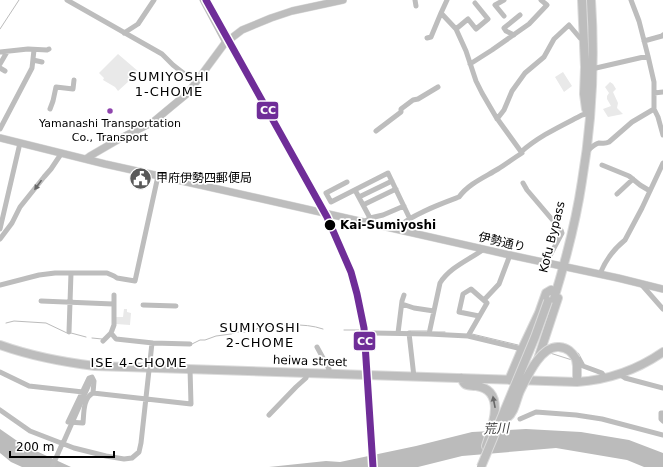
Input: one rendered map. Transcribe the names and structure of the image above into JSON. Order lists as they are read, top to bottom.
{
  "streets": {
    "highway": ["Kofu Bypass", "heiwa street"],
    "main road": ["伊勢通り"]
  },
  "crossings": [
    ["Kofu Bypass", "伊勢通り"]
  ],
  "districts": ["SUMIYOSHI 1-CHOME", "SUMIYOSHI 2-CHOME", "ISE 4-CHOME"],
  "water": ["荒川"],
  "places": {
    "other": ["Yamanashi Transportation Co., Transport", "Kai-Sumiyoshi"],
    "public building": ["甲府伊勢四郵便局"]
  },
  "lines": ["transit line CC"],
  "scale_bar": "200 m"
}
